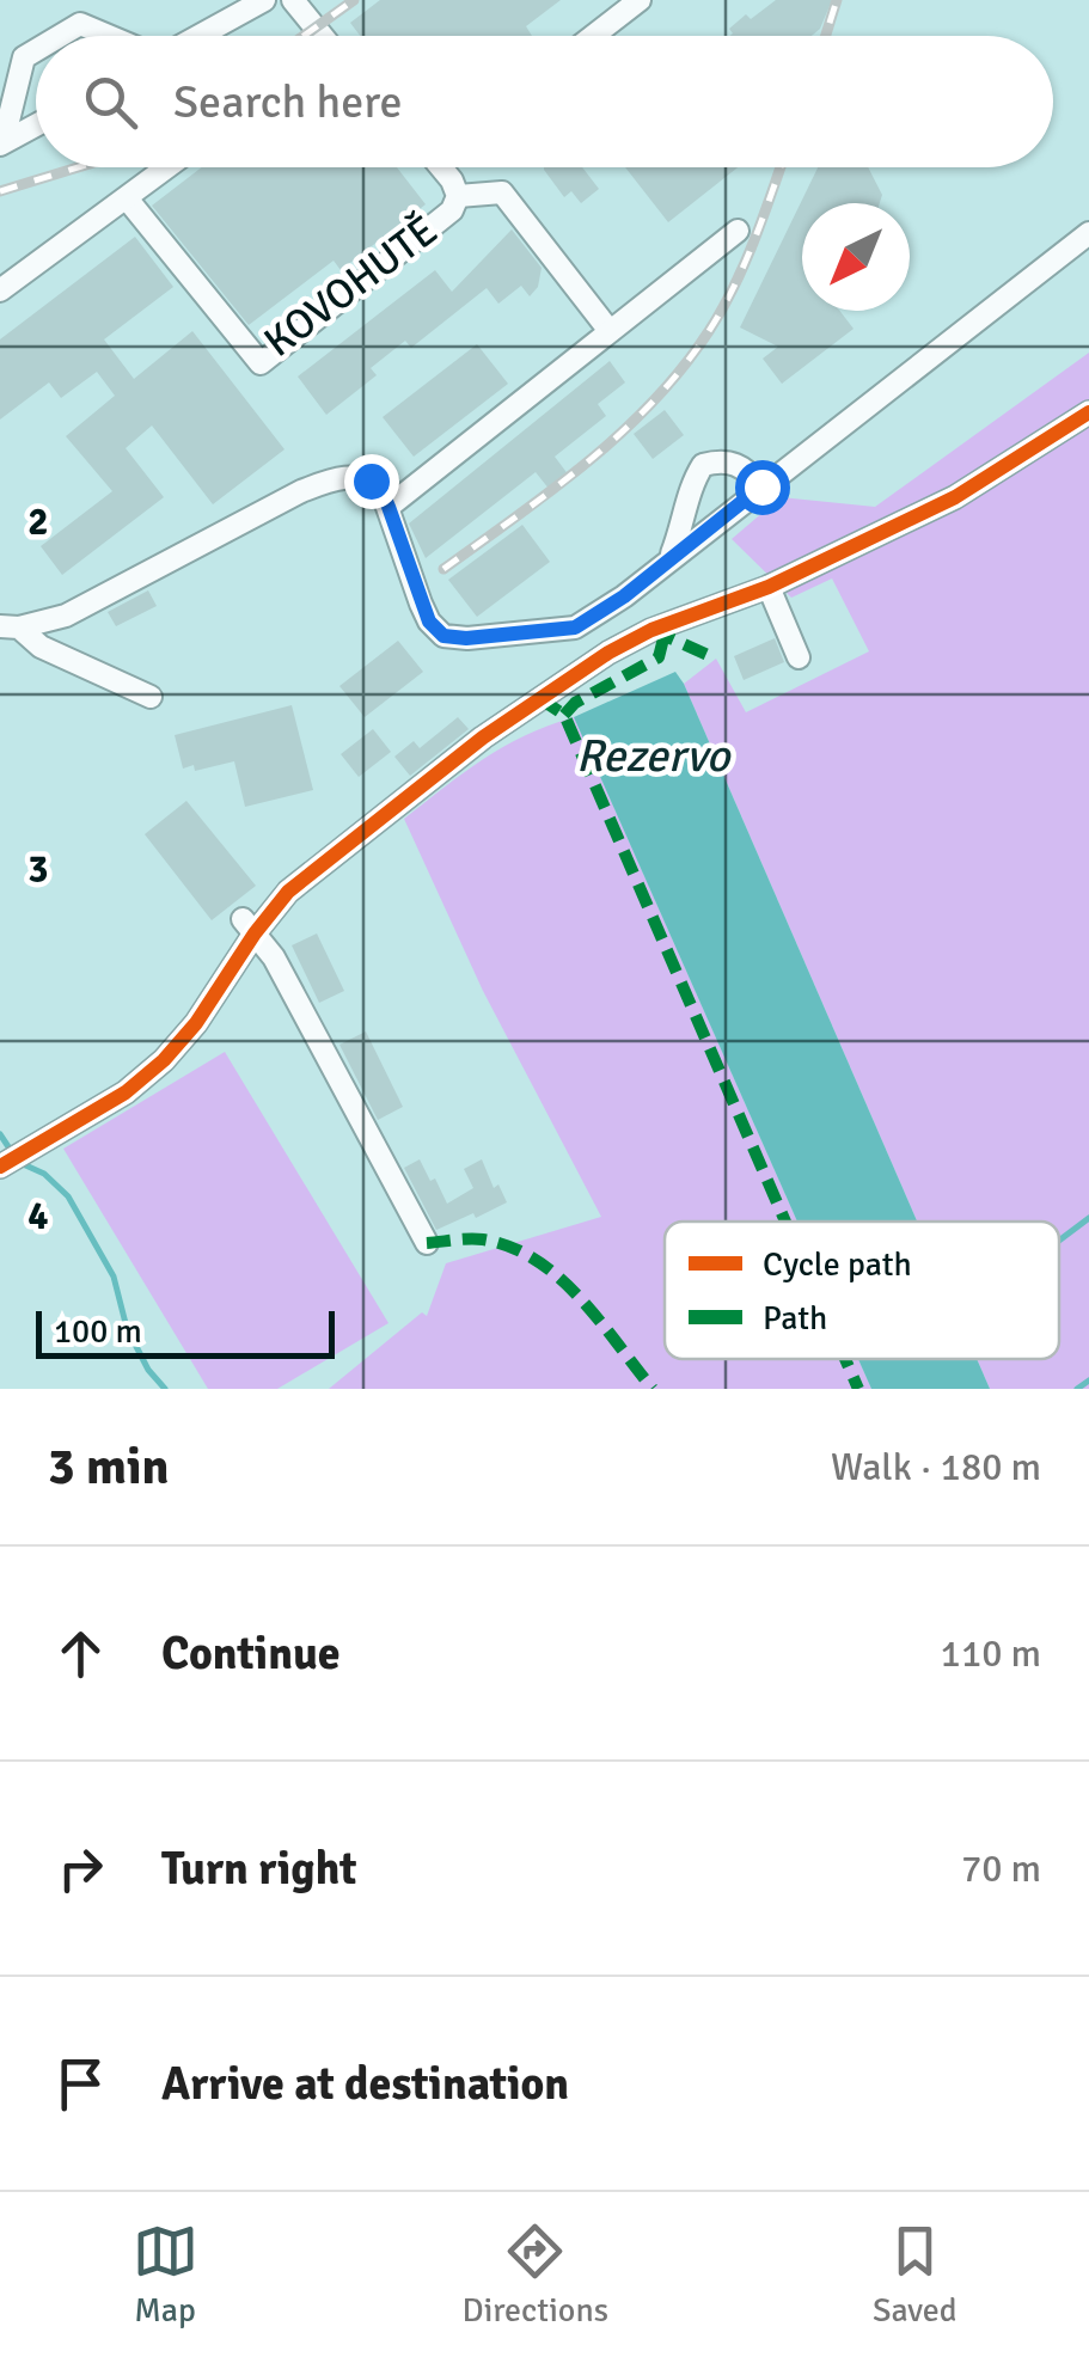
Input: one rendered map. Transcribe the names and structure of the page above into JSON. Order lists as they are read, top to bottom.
{
  "streets": {
    "street": ["KOVOHUTĚ"]
  },
  "water": ["Rezervo"],
  "legend": ["Cycle path", "Path"],
  "scale_bar": "100 m",
  "north": "bottom left",
  "page": {
    "search": "Search here",
    "scale": "100 m",
    "heading": ["3 min", "Walk · 180 m"],
    "list": [
      ["Continue", "110 m"],
      ["Turn right", "70 m"],
      "Arrive at destination"
    ],
    "nav": ["Map", "Directions", "Saved"]
  },
  "grid": {
    "rows": ["2", "3", "4"]
  }
}
